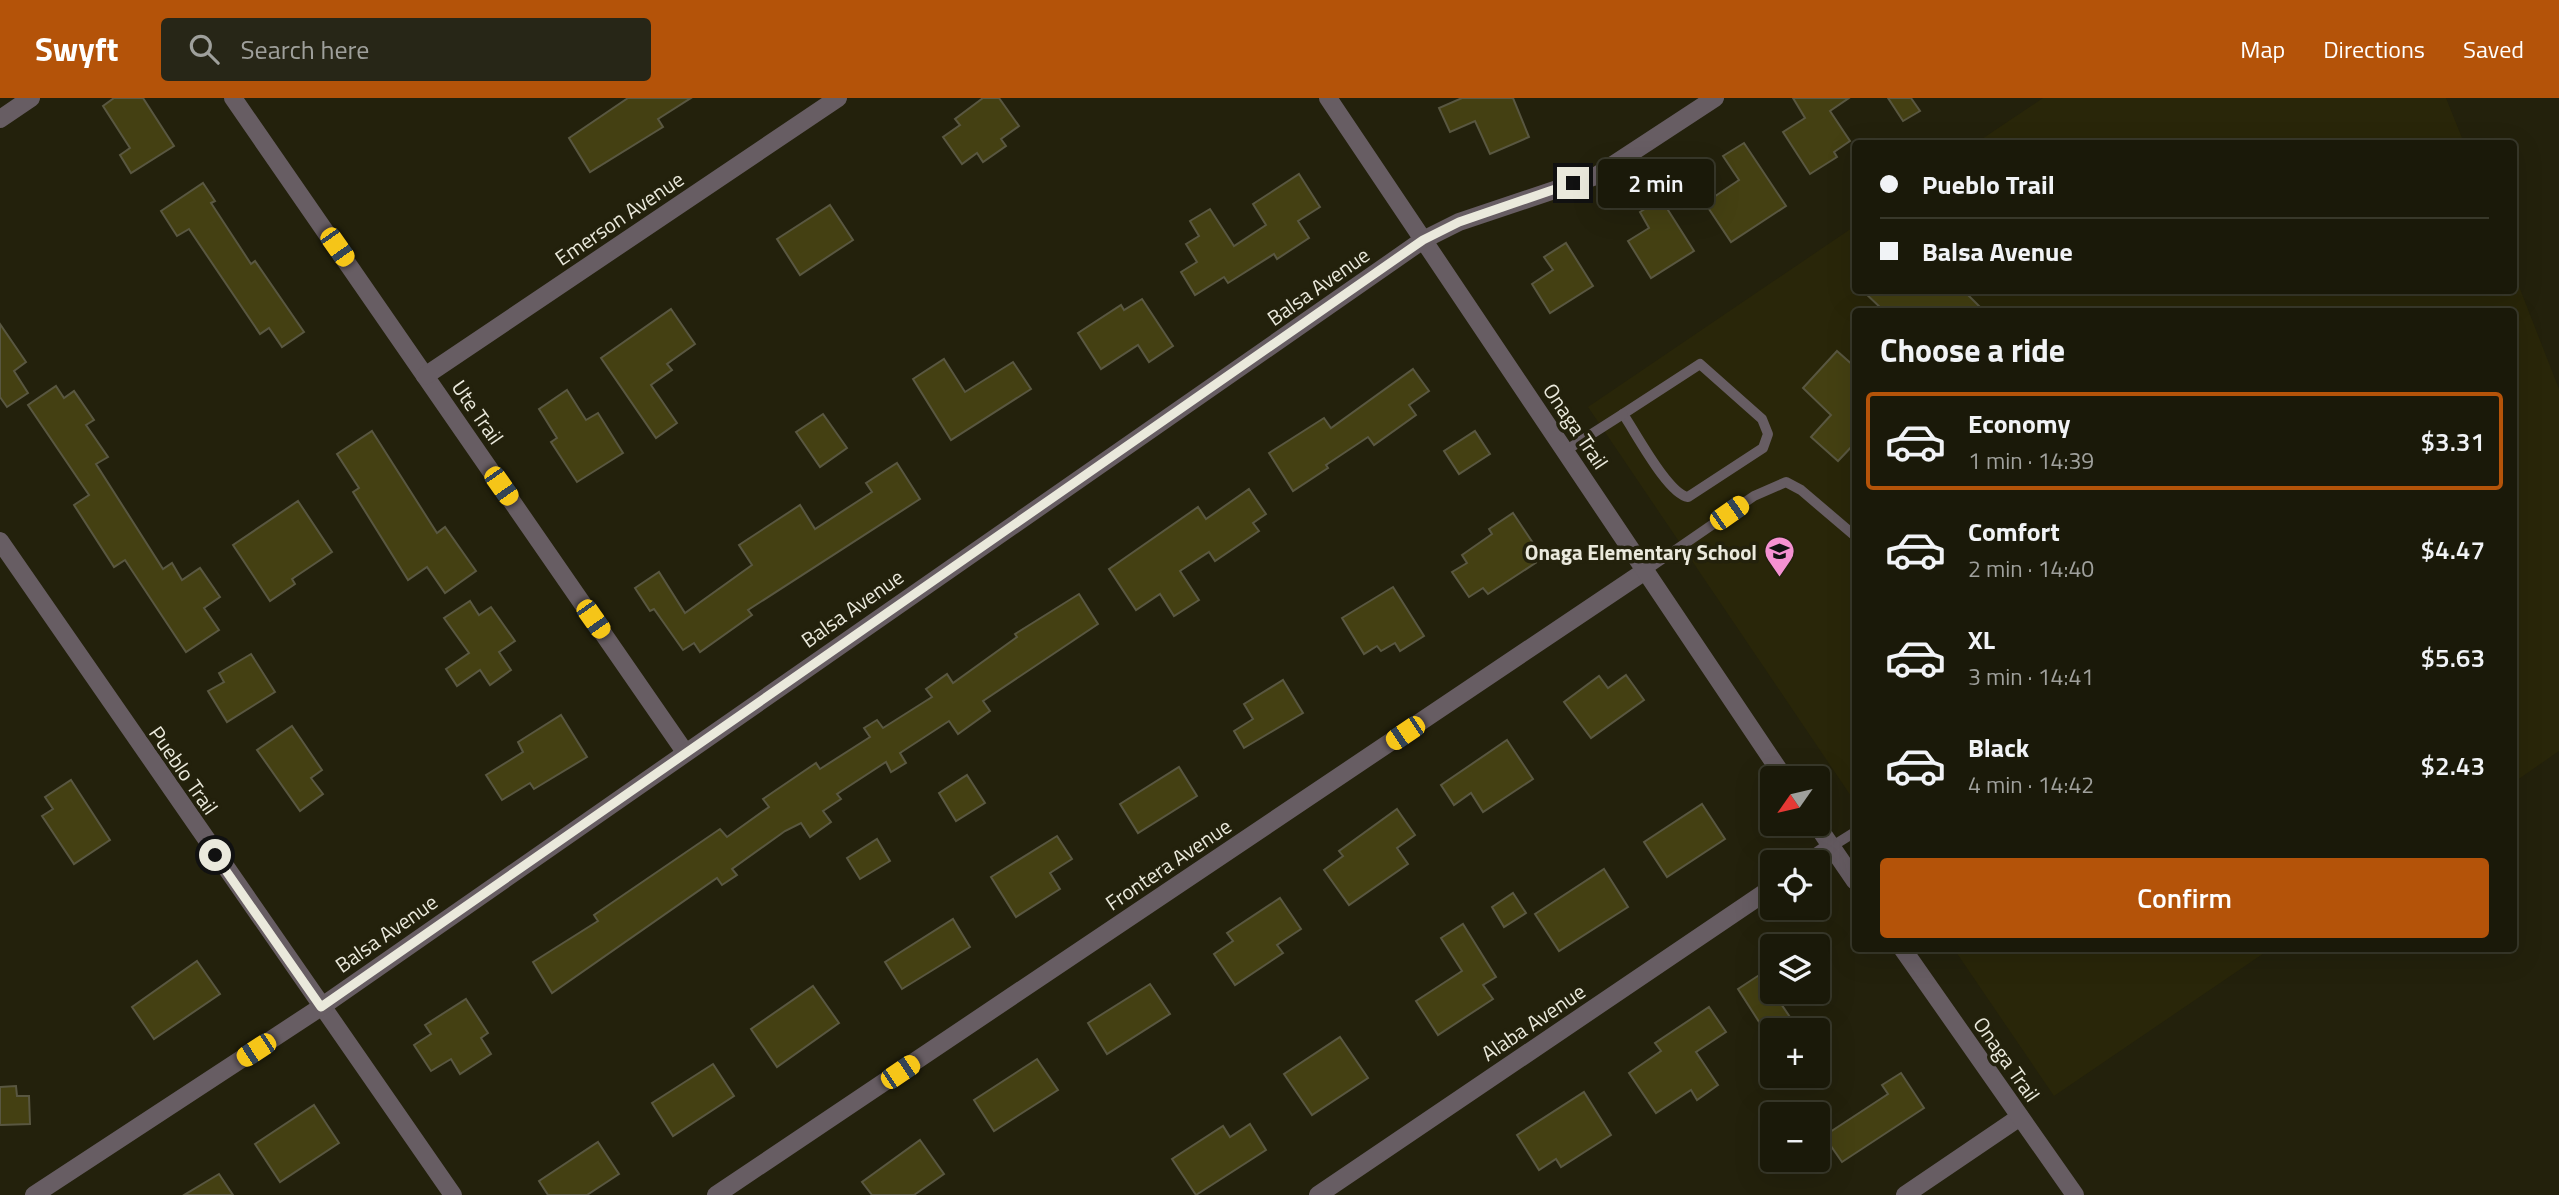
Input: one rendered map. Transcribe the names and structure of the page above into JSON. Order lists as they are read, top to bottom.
{
  "streets": {
    "street": [
      "Emerson Avenue",
      "Balsa Avenue",
      "Ute Trail",
      "Onaga Trail",
      "Pueblo Trail",
      "Frontera Avenue",
      "Alaba Avenue"
    ]
  },
  "crossings": [
    ["Emerson Avenue", "Ute Trail"],
    ["Balsa Avenue", "Ute Trail"],
    ["Balsa Avenue", "Onaga Trail"],
    ["Balsa Avenue", "Pueblo Trail"],
    ["Onaga Trail", "Frontera Avenue"]
  ],
  "places": {
    "school or university": ["Onaga Elementary School"]
  },
  "north": "bottom left",
  "page": {
    "header": "Swyft",
    "search": "Search here",
    "nav": ["Map", "Directions", "Saved"],
    "banner": ["Pueblo Trail", "Balsa Avenue"],
    "bubble": "2 min",
    "heading": "Choose a ride",
    "list": [
      {
        "name": "Economy",
        "note": "1 min · 14:39",
        "value": "$3.31"
      },
      {
        "name": "Comfort",
        "note": "2 min · 14:40",
        "value": "$4.47"
      },
      {
        "name": "XL",
        "note": "3 min · 14:41",
        "value": "$5.63"
      },
      {
        "name": "Black",
        "note": "4 min · 14:42",
        "value": "$2.43"
      }
    ],
    "map_buttons": ["+", "−"],
    "buttons": "Confirm"
  }
}
